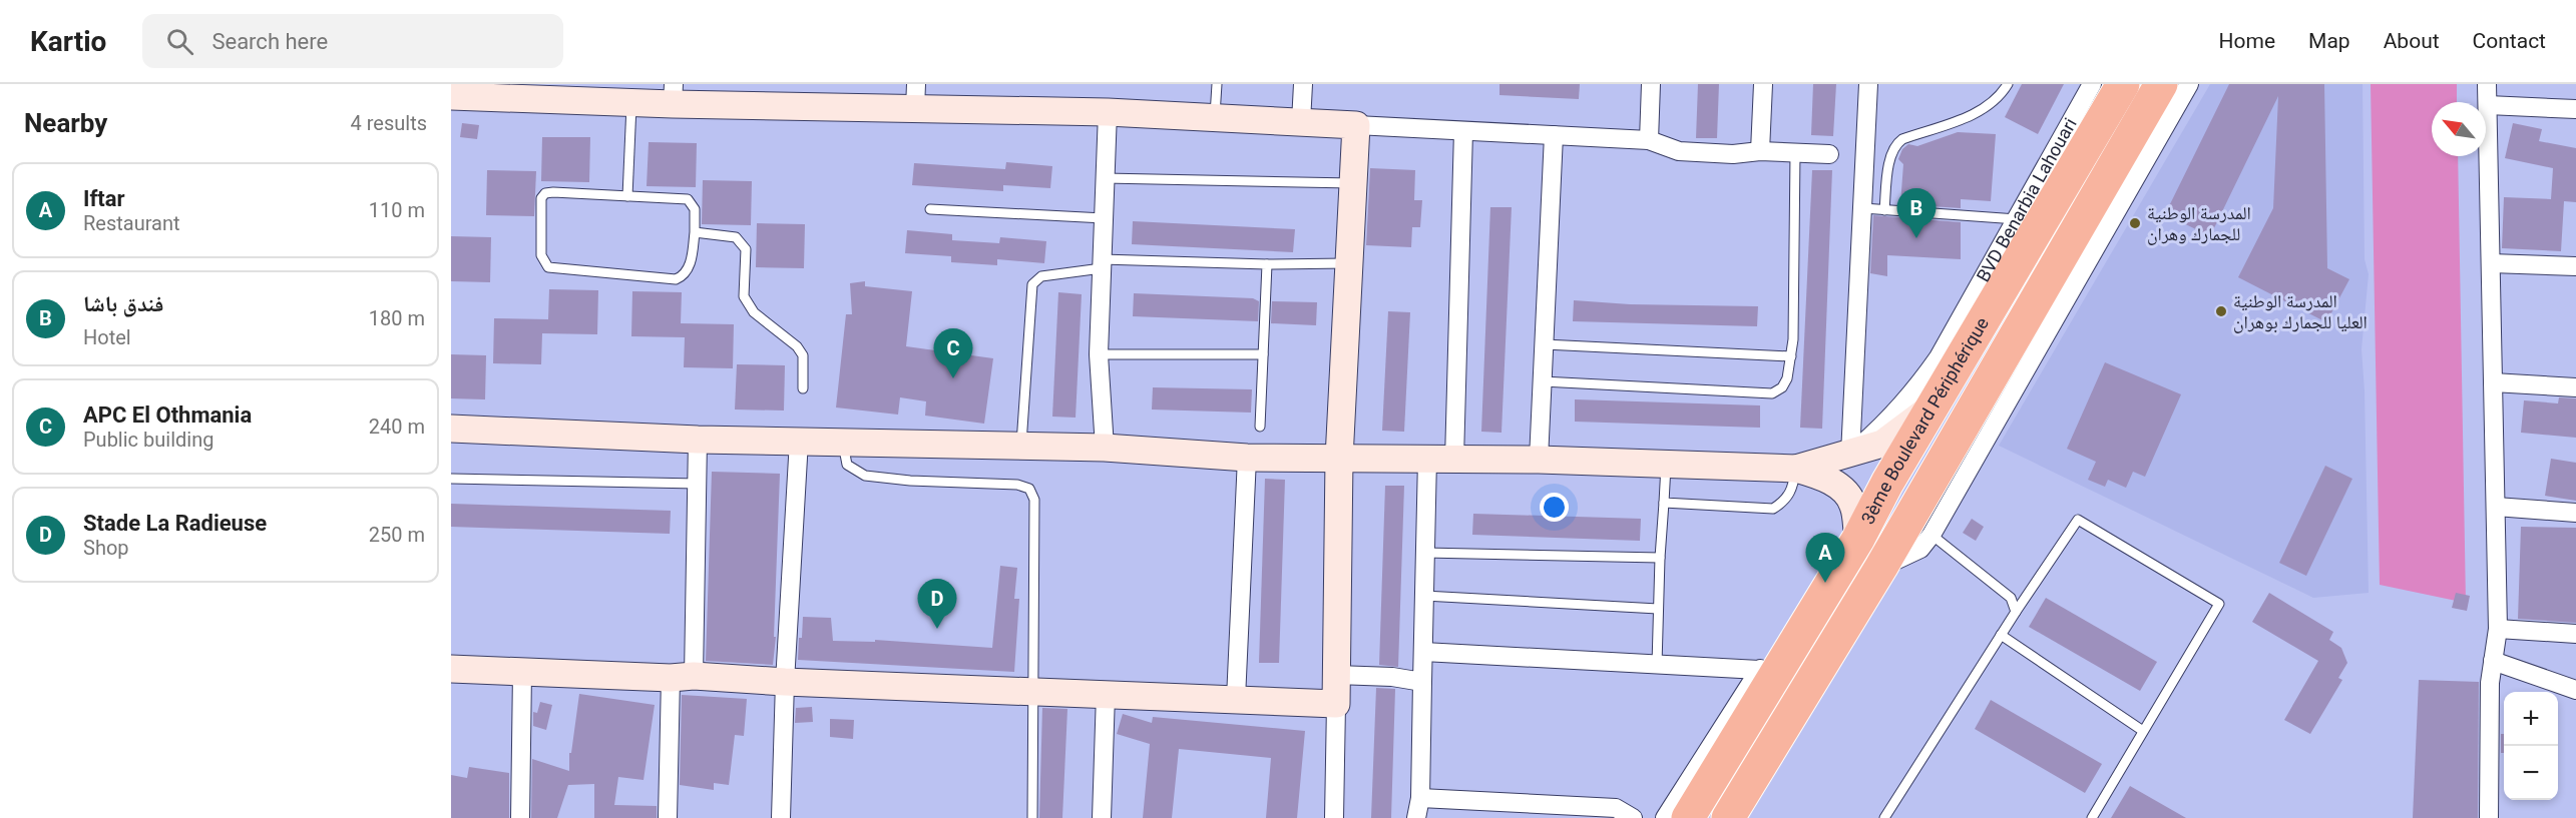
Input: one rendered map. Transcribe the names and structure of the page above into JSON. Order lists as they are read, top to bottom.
{
  "streets": {
    "highway": ["3ème Boulevard Périphérique"],
    "street": ["BVD Benarbia Lahouari"]
  },
  "places": ["المدرسة الوطنية للجمارك وهران", "المدرسة الوطنية العليا للجمارك بوهران"],
  "north": "top left",
  "page": {
    "header": "Kartio",
    "search": "Search here",
    "nav": [
      "Home",
      "Map",
      "About",
      "Contact"
    ],
    "heading": ["Nearby", "4 results"],
    "list": [
      {
        "mark": "A",
        "name": "Iftar",
        "note": "Restaurant",
        "value": "110 m"
      },
      {
        "mark": "B",
        "name": "فندق باشا",
        "note": "Hotel",
        "value": "180 m"
      },
      {
        "mark": "C",
        "name": "APC El Othmania",
        "note": "Public building",
        "value": "240 m"
      },
      {
        "mark": "D",
        "name": "Stade La Radieuse",
        "note": "Shop",
        "value": "250 m"
      }
    ],
    "pins": [
      "B",
      "C",
      "A",
      "D"
    ],
    "map_buttons": ["+", "−"]
  }
}
